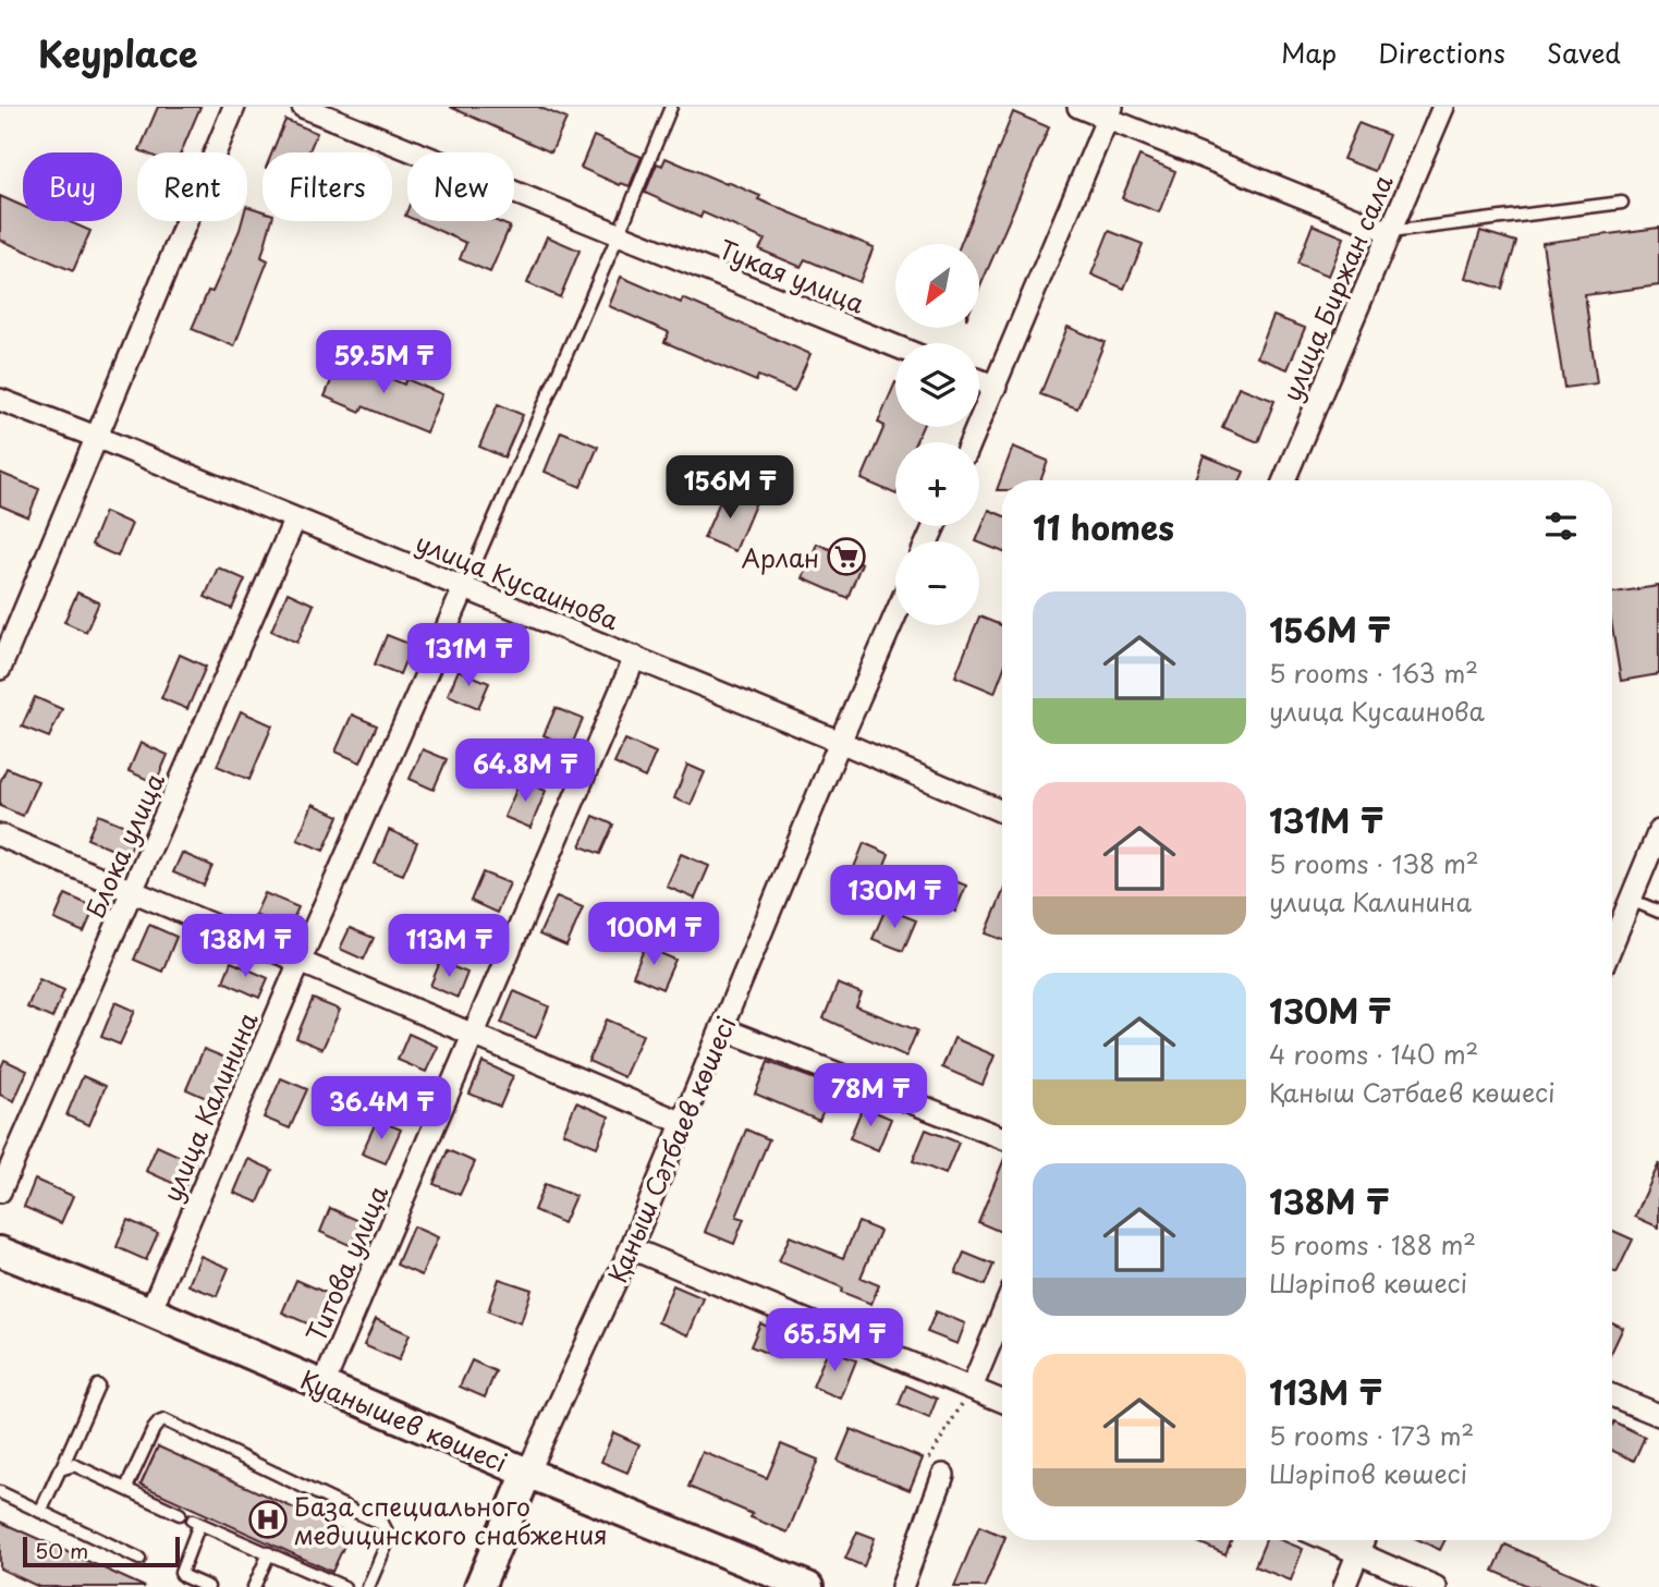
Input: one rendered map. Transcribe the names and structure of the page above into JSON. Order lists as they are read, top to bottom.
{
  "streets": {
    "street": [
      "Тукая улица",
      "улица Биржан сала",
      "улица Кусаинова",
      "Блока улица",
      "улица Калинина",
      "Қаныш Сәтбаев көшесі",
      "Титова улица",
      "Қуанышев көшесі"
    ]
  },
  "crossings": [
    ["улица Кусаинова", "Блока улица"],
    ["улица Кусаинова", "улица Калинина"],
    ["улица Кусаинова", "Қаныш Сәтбаев көшесі"],
    ["улица Кусаинова", "Титова улица"],
    ["улица Калинина", "Қуанышев көшесі"],
    ["Қаныш Сәтбаев көшесі", "Қуанышев көшесі"],
    ["Титова улица", "Қуанышев көшесі"]
  ],
  "places": {
    "supermarket": ["Арлан"],
    "hospital": ["База специального медицинского снабжения"]
  },
  "scale_bar": "50 m",
  "north": "bottom left",
  "page": {
    "header": "Keyplace",
    "nav": ["Map", "Directions", "Saved"],
    "chip": [
      "Buy",
      "Rent",
      "Filters",
      "New"
    ],
    "map_buttons": ["+", "−"],
    "price": [
      "59.5M ₸",
      "156M ₸",
      "131M ₸",
      "64.8M ₸",
      "130M ₸",
      "100M ₸",
      "138M ₸",
      "113M ₸",
      "78M ₸",
      "36.4M ₸",
      "65.5M ₸"
    ],
    "heading": "11 homes",
    "list": [
      {
        "name": "156M ₸",
        "note": "5 rooms · 163 m² · улица Кусаинова"
      },
      {
        "name": "131M ₸",
        "note": "5 rooms · 138 m² · улица Калинина"
      },
      {
        "name": "130M ₸",
        "note": "4 rooms · 140 m² · Қаныш Сәтбаев көшесі"
      },
      {
        "name": "138M ₸",
        "note": "5 rooms · 188 m² · Шәріпов көшесі"
      },
      {
        "name": "113M ₸",
        "note": "5 rooms · 173 m² · Шәріпов көшесі"
      }
    ],
    "scale": "50 m"
  }
}
